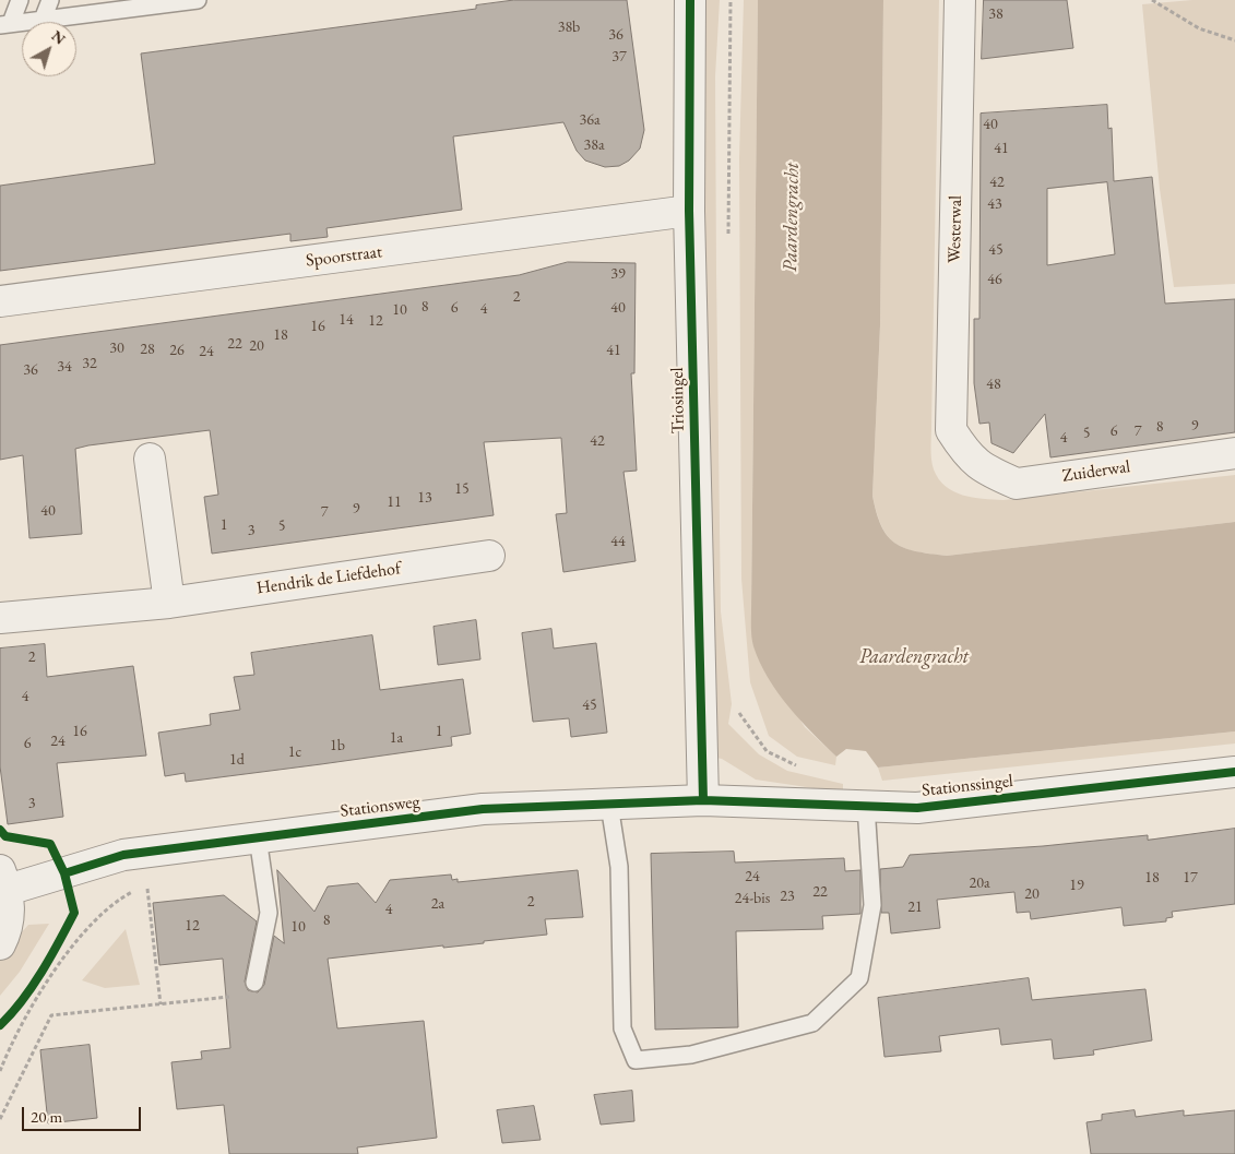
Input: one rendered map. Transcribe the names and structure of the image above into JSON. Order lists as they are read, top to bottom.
{
  "streets": {
    "street": [
      "Westerwal",
      "Spoorstraat",
      "Triosingel",
      "Zuiderwal",
      "Hendrik de Liefdehof",
      "Stationssingel",
      "Stationsweg"
    ]
  },
  "crossings": [
    ["Westerwal", "Zuiderwal"],
    ["Spoorstraat", "Triosingel"],
    ["Triosingel", "Stationssingel"],
    ["Triosingel", "Stationsweg"],
    ["Stationssingel", "Stationsweg"]
  ],
  "water": ["Paardengracht"],
  "house_numbers": [
    "38",
    "38b",
    "36",
    "37",
    "36a",
    "40",
    "38a",
    "41",
    "42",
    "43",
    "45",
    "39",
    "46",
    "2",
    "8",
    "6",
    "40",
    "4",
    "10",
    "14",
    "12",
    "16",
    "18",
    "22",
    "20",
    "30",
    "28",
    "26",
    "41",
    "24",
    "32",
    "34",
    "36",
    "48",
    "9",
    "8",
    "6",
    "7",
    "5",
    "4",
    "42",
    "15",
    "13",
    "11",
    "9",
    "40",
    "7",
    "1",
    "5",
    "3",
    "44",
    "2",
    "4",
    "45",
    "16",
    "1",
    "1a",
    "24",
    "6",
    "1b",
    "1c",
    "1d",
    "3",
    "24",
    "18",
    "17",
    "20a",
    "19",
    "22",
    "20",
    "23",
    "24-bis",
    "2",
    "2a",
    "21",
    "4",
    "8",
    "12",
    "10"
  ],
  "scale_bar": "20 m",
  "north": "top right"
}
